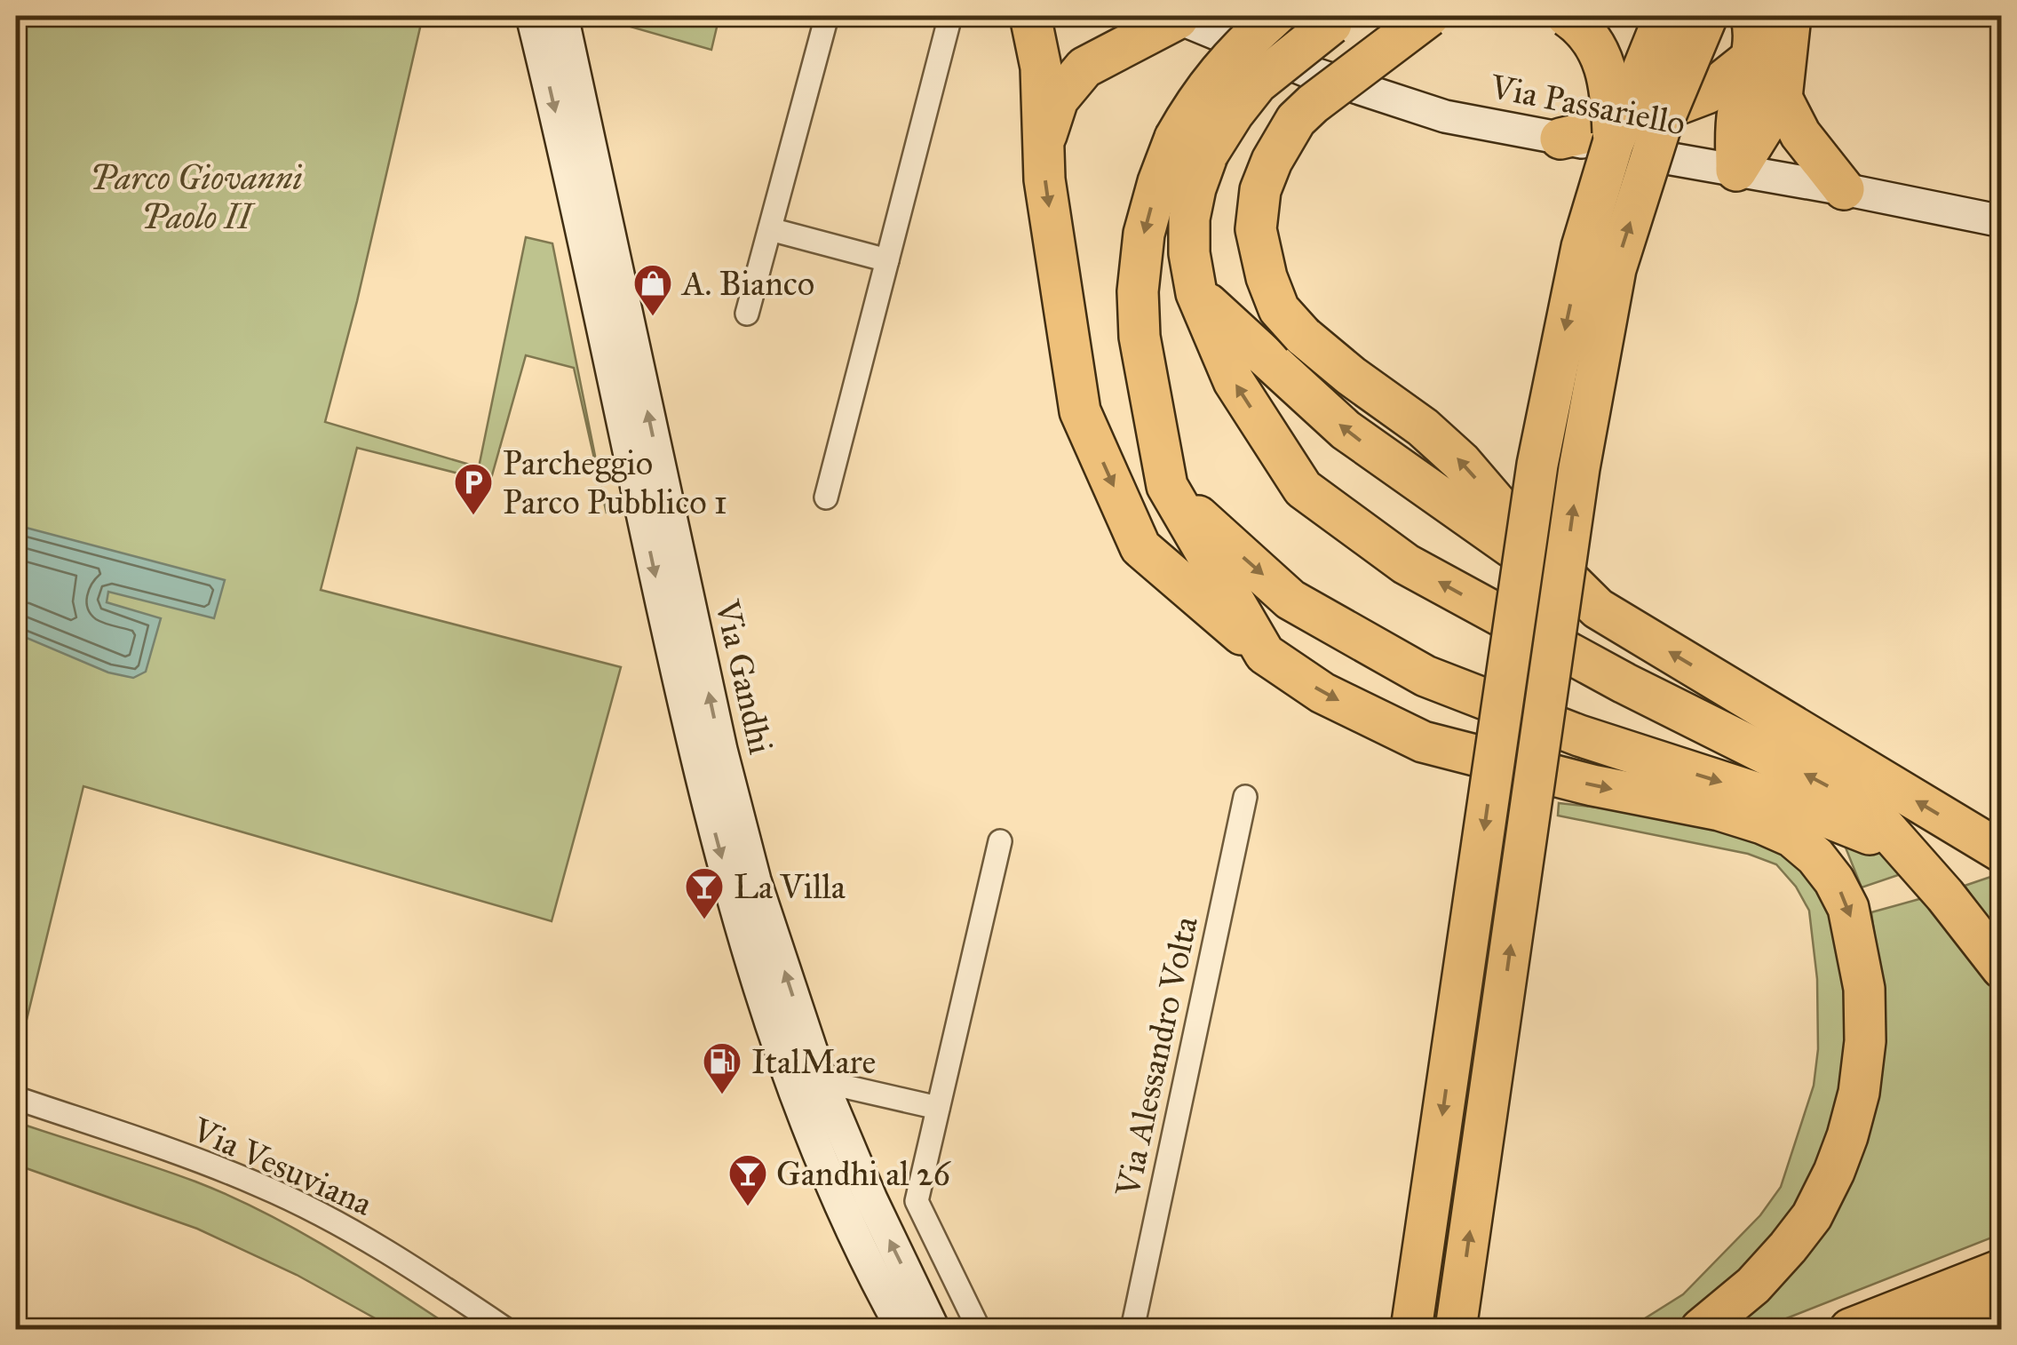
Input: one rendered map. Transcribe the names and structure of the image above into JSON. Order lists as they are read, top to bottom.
{
  "streets": {
    "street": [
      "Via Passariello",
      "Via Gandhi",
      "Via Alessandro Volta",
      "Via Vesuviana"
    ]
  },
  "parks": ["Parco Giovanni Paolo II"],
  "places": {
    "shop": ["A. Bianco"],
    "parking": ["Parcheggio Parco Pubblico 1"],
    "bar": ["La Villa", "Gandhi al 26"],
    "fuel station": ["ItalMare"]
  }
}
